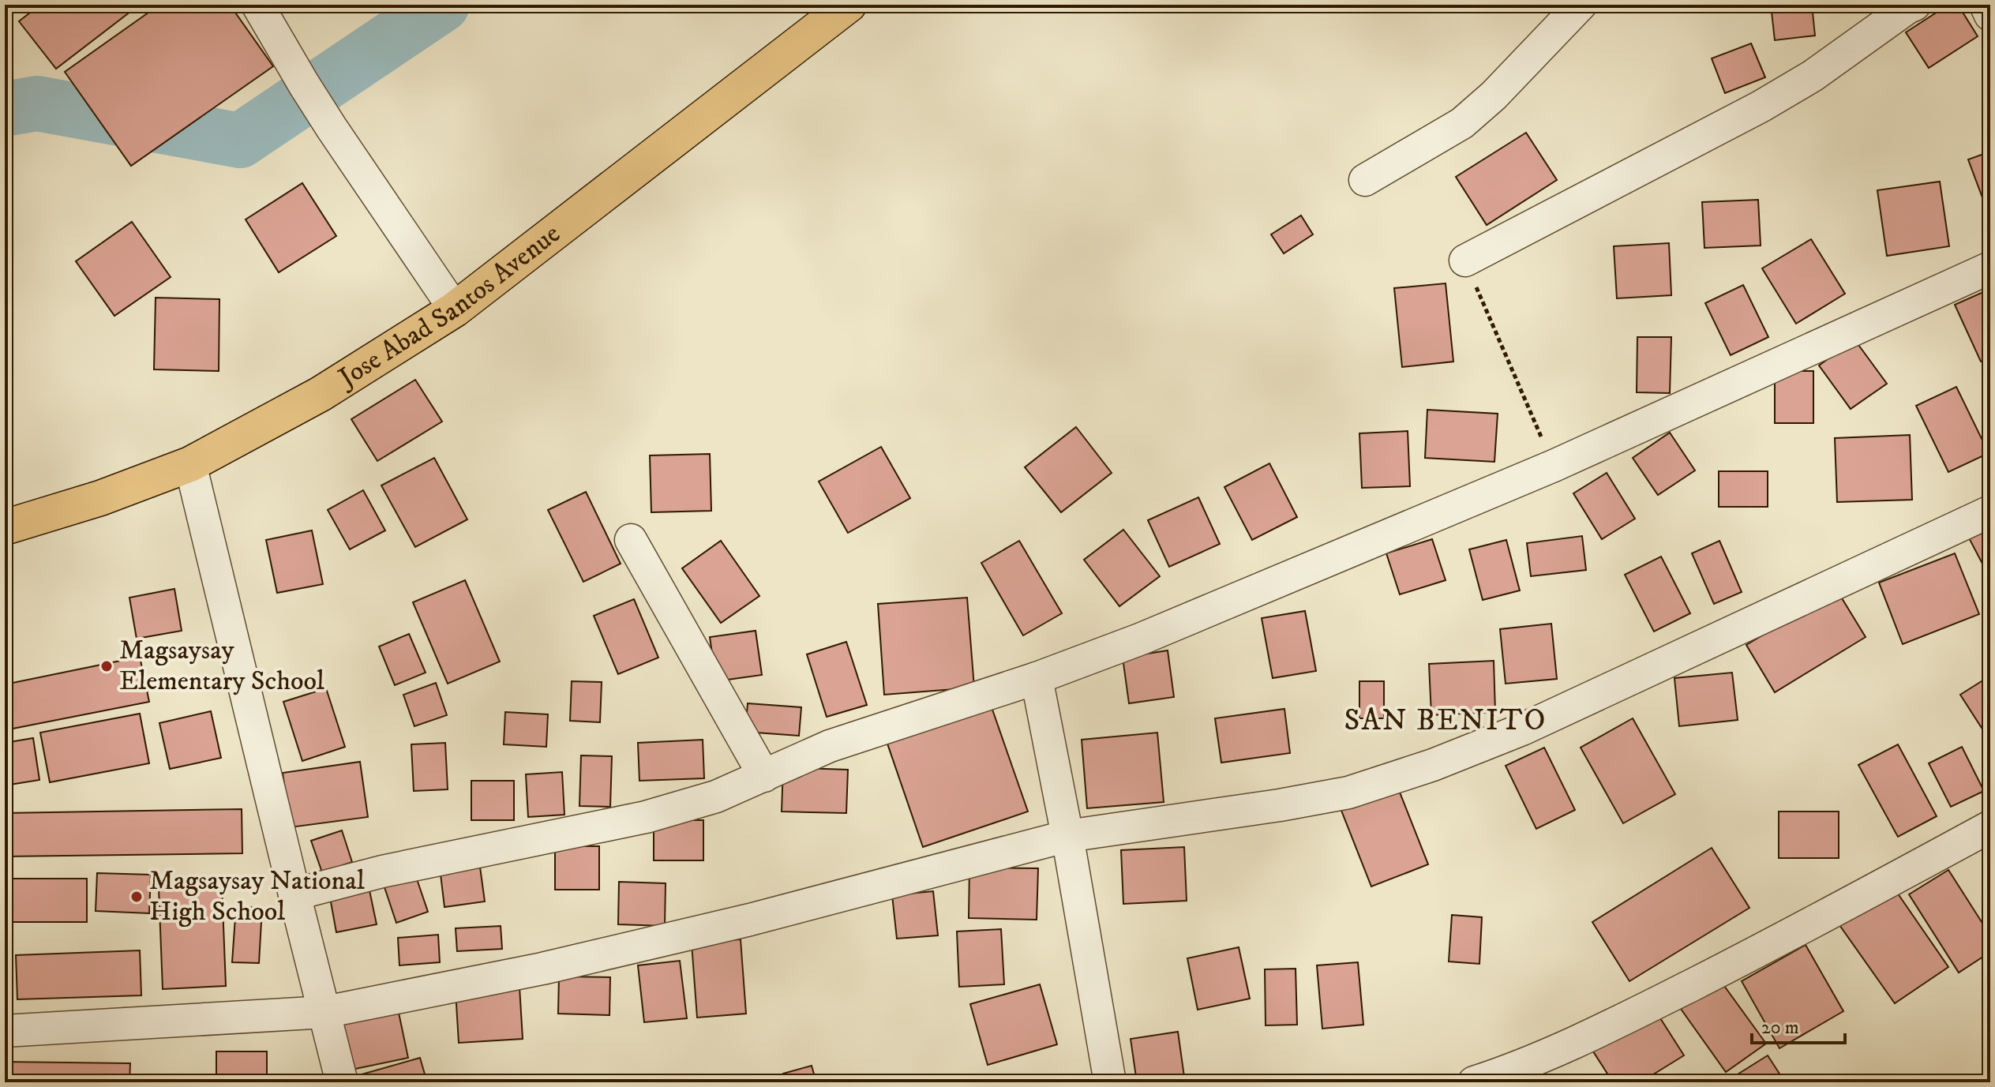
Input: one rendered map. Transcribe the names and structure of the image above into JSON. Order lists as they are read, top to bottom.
{
  "streets": {
    "highway": ["Jose Abad Santos Avenue"]
  },
  "districts": ["SAN BENITO"],
  "places": ["Magsaysay Elementary School", "Magsaysay National High School"],
  "scale_bar": "20 m"
}
